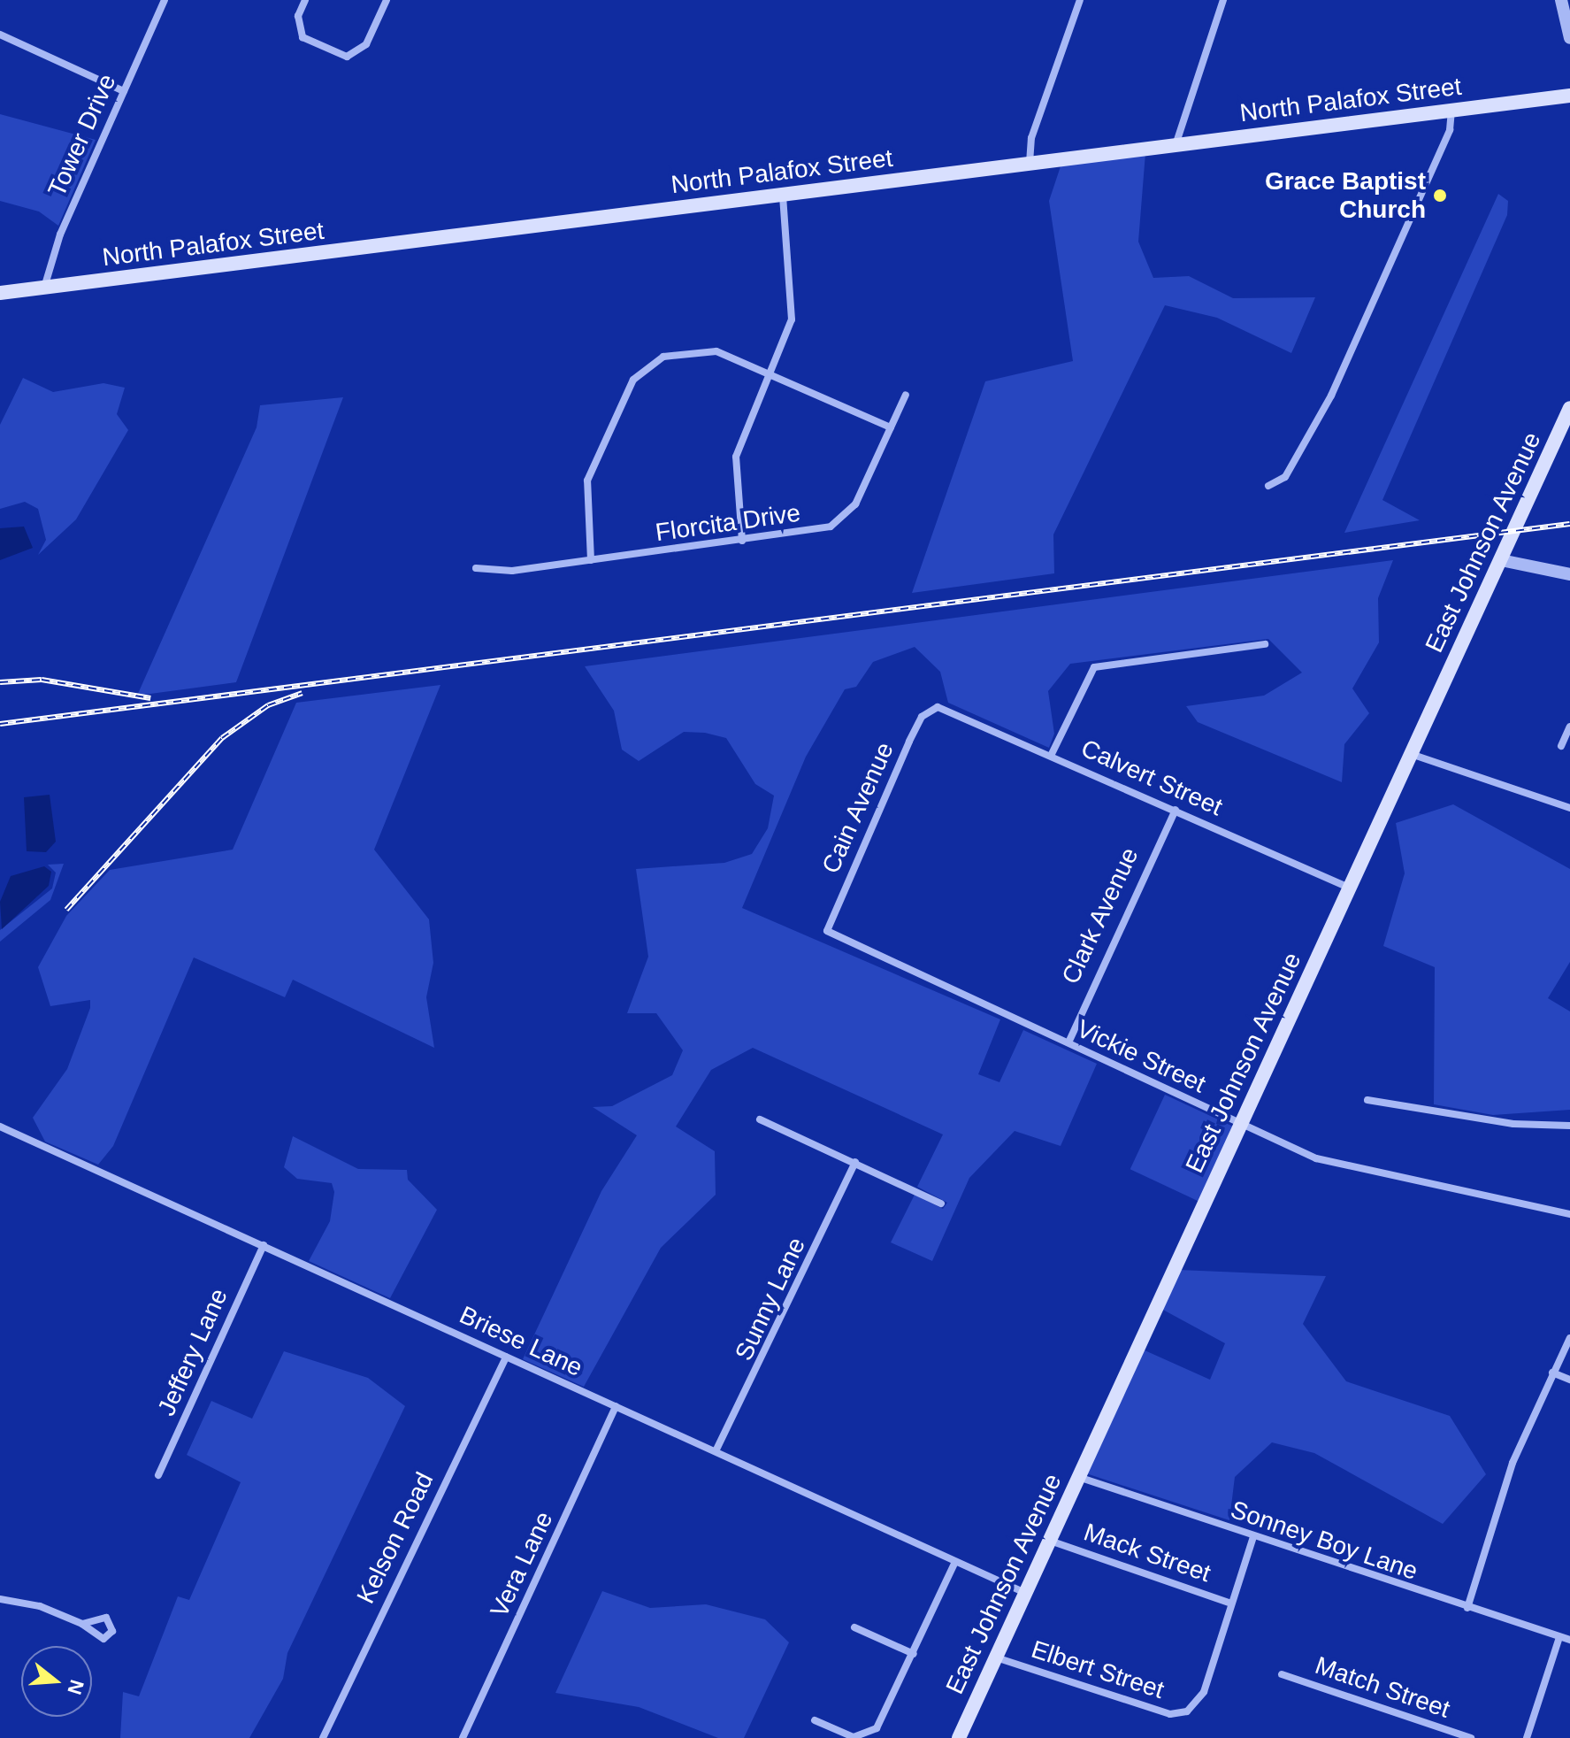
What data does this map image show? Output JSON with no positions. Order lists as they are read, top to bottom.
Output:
{
  "streets": {
    "main road": ["North Palafox Street", "East Johnson Avenue"],
    "street": [
      "Tower Drive",
      "Florcita Drive",
      "Calvert Street",
      "Cain Avenue",
      "Clark Avenue",
      "Vickie Street",
      "Sunny Lane",
      "Briese Lane",
      "Jeffery Lane",
      "Kelson Road",
      "Sonney Boy Lane",
      "Mack Street",
      "Vera Lane",
      "Elbert Street",
      "Match Street"
    ]
  },
  "crossings": [
    ["North Palafox Street", "Tower Drive"],
    ["East Johnson Avenue", "Calvert Street"],
    ["East Johnson Avenue", "Vickie Street"],
    ["East Johnson Avenue", "Briese Lane"],
    ["East Johnson Avenue", "Sonney Boy Lane"],
    ["East Johnson Avenue", "Mack Street"],
    ["East Johnson Avenue", "Elbert Street"],
    ["Calvert Street", "Cain Avenue"],
    ["Calvert Street", "Clark Avenue"],
    ["Cain Avenue", "Vickie Street"],
    ["Clark Avenue", "Vickie Street"],
    ["Sunny Lane", "Briese Lane"],
    ["Briese Lane", "Jeffery Lane"],
    ["Briese Lane", "Kelson Road"],
    ["Briese Lane", "Vera Lane"],
    ["Mack Street", "Elbert Street"]
  ],
  "places": ["Grace Baptist Church"],
  "north": "right"
}
